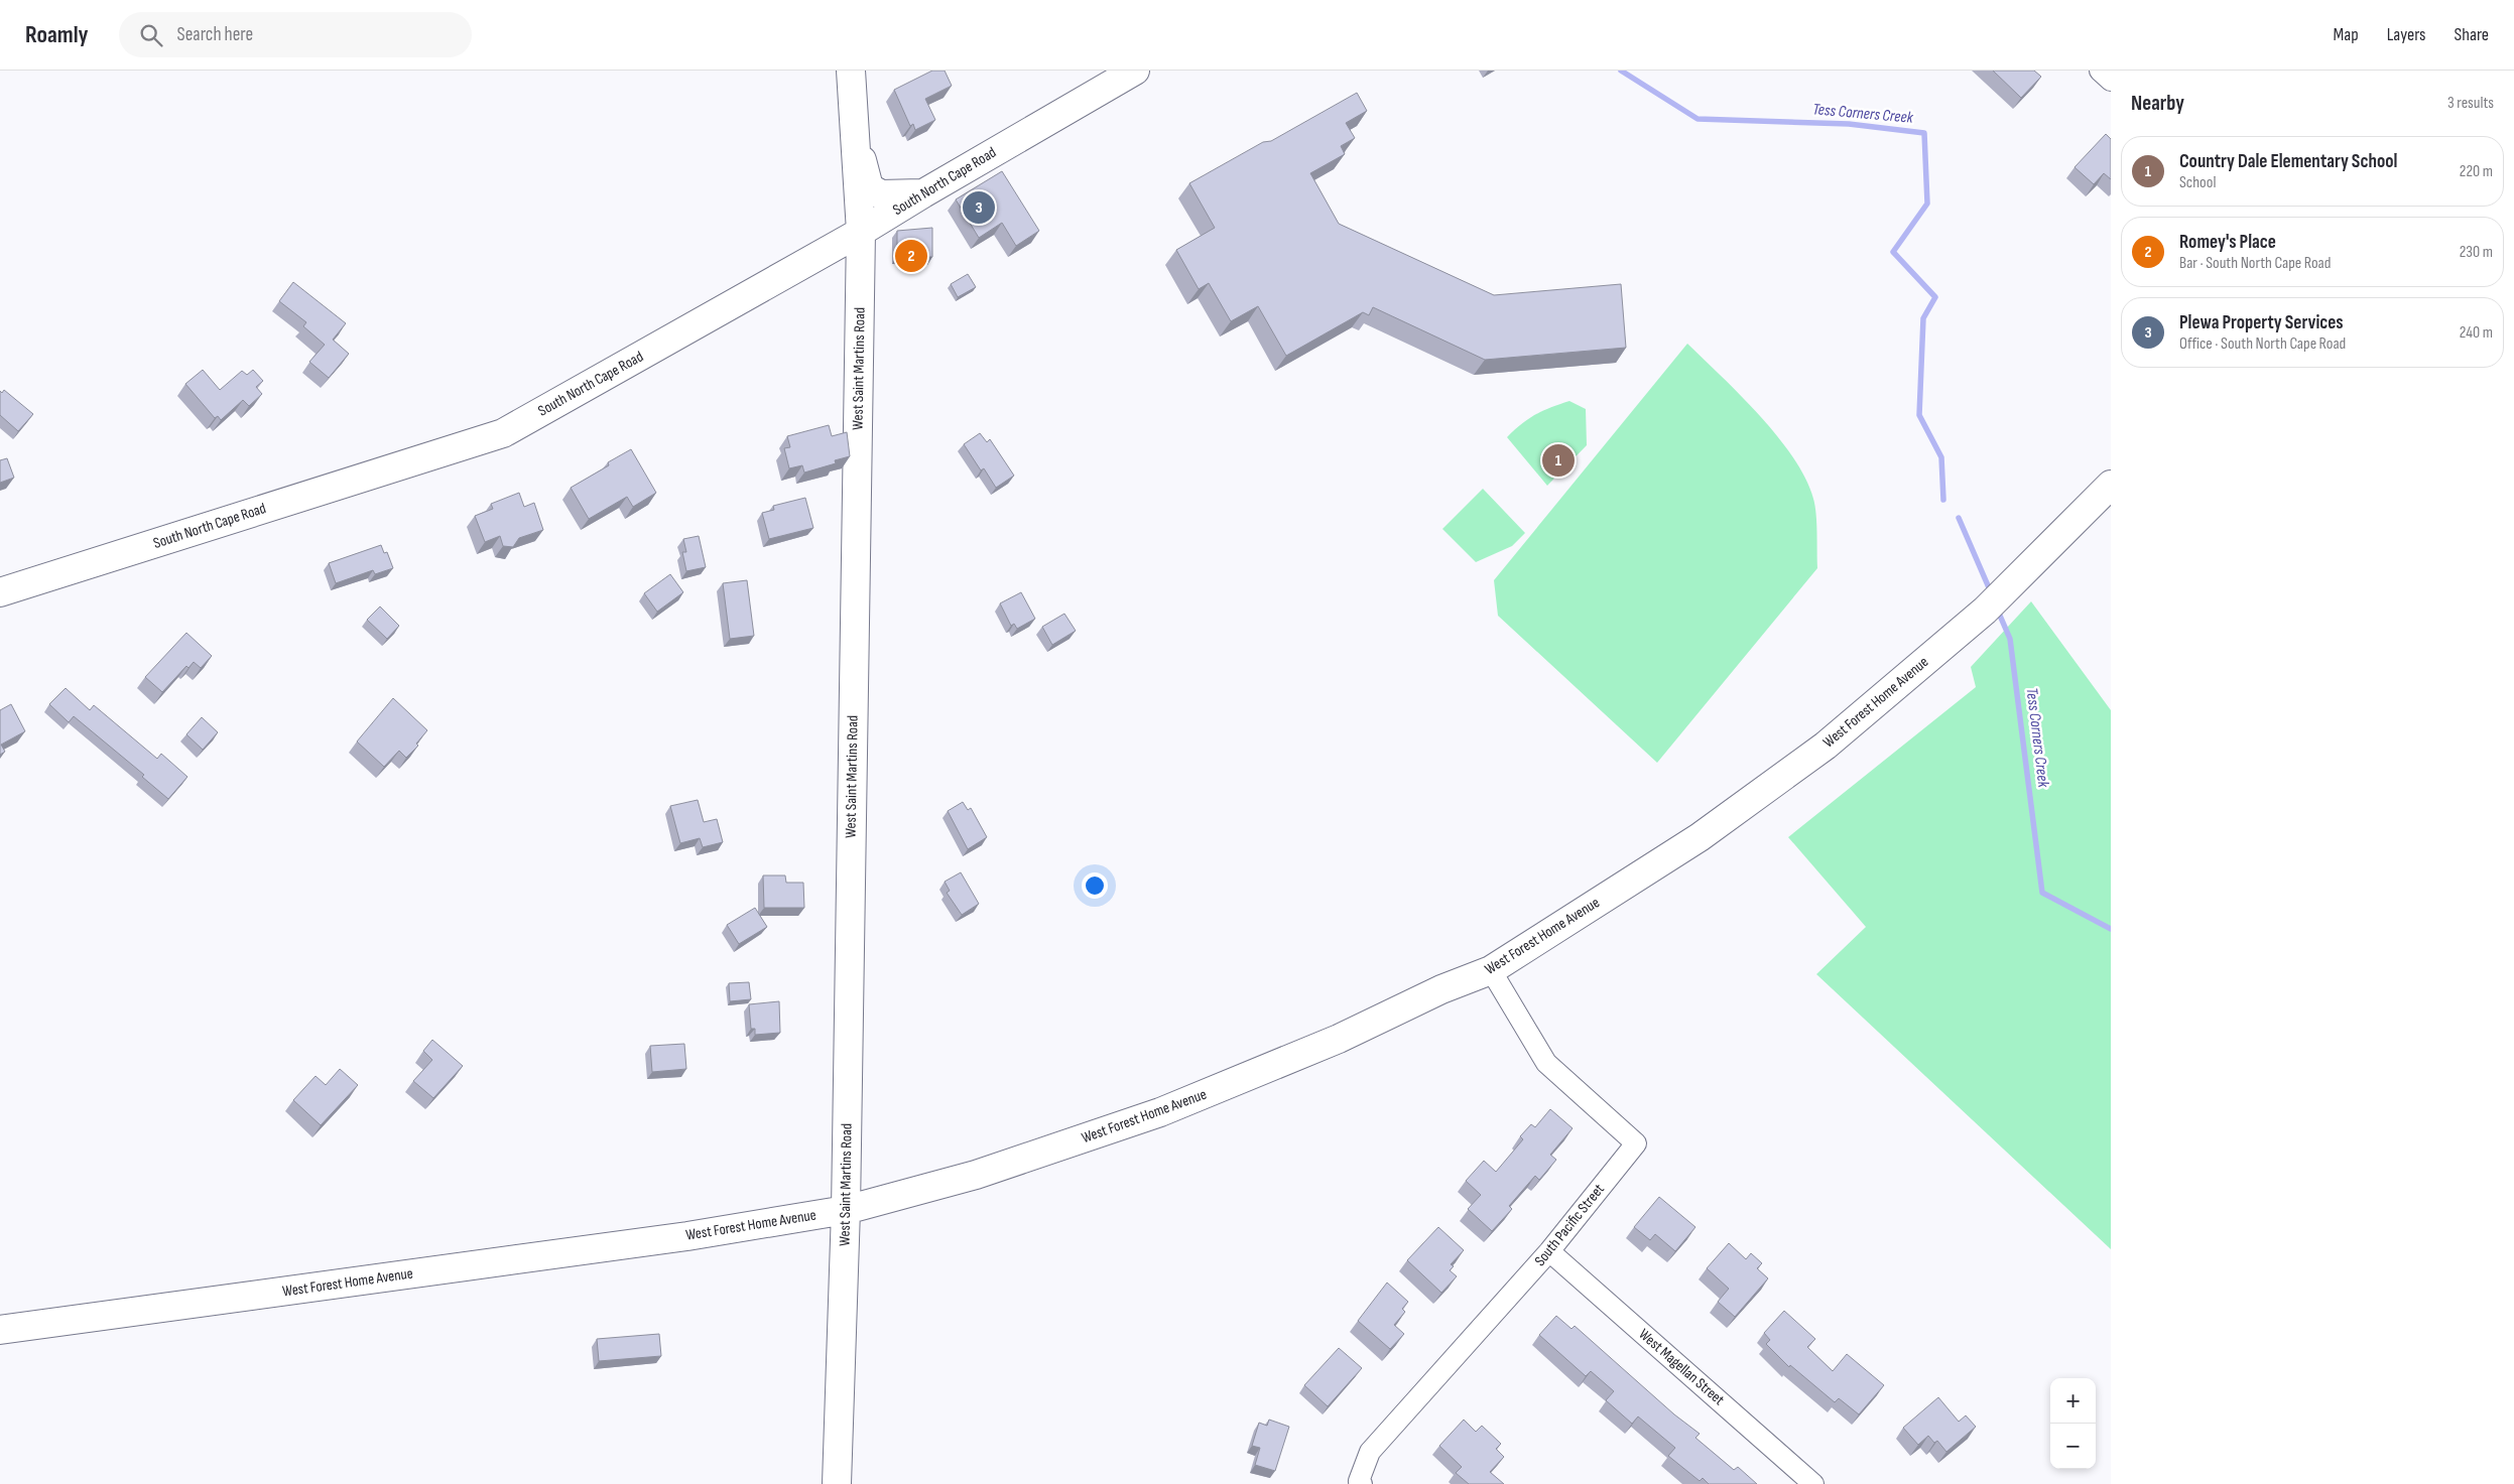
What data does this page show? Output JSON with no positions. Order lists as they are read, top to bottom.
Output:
{
  "streets": {
    "street": [
      "South North Cape Road",
      "West Saint Martins Road",
      "West Forest Home Avenue",
      "South Pacific Street",
      "West Magellan Street"
    ]
  },
  "crossings": [
    ["South North Cape Road", "West Saint Martins Road"],
    ["West Saint Martins Road", "West Forest Home Avenue"],
    ["West Forest Home Avenue", "South Pacific Street"],
    ["South Pacific Street", "West Magellan Street"]
  ],
  "water": ["Tess Corners Creek"],
  "page": {
    "header": "Roamly",
    "search": "Search here",
    "nav": ["Map", "Layers", "Share"],
    "heading": ["Nearby", "3 results"],
    "list": [
      {
        "mark": "1",
        "name": "Country Dale Elementary School",
        "note": "School",
        "value": "220 m"
      },
      {
        "mark": "2",
        "name": "Romey's Place",
        "note": "Bar · South North Cape Road",
        "value": "230 m"
      },
      {
        "mark": "3",
        "name": "Plewa Property Services",
        "note": "Office · South North Cape Road",
        "value": "240 m"
      }
    ],
    "pins": ["3", "2", "1"],
    "map_buttons": ["+", "−"]
  }
}
